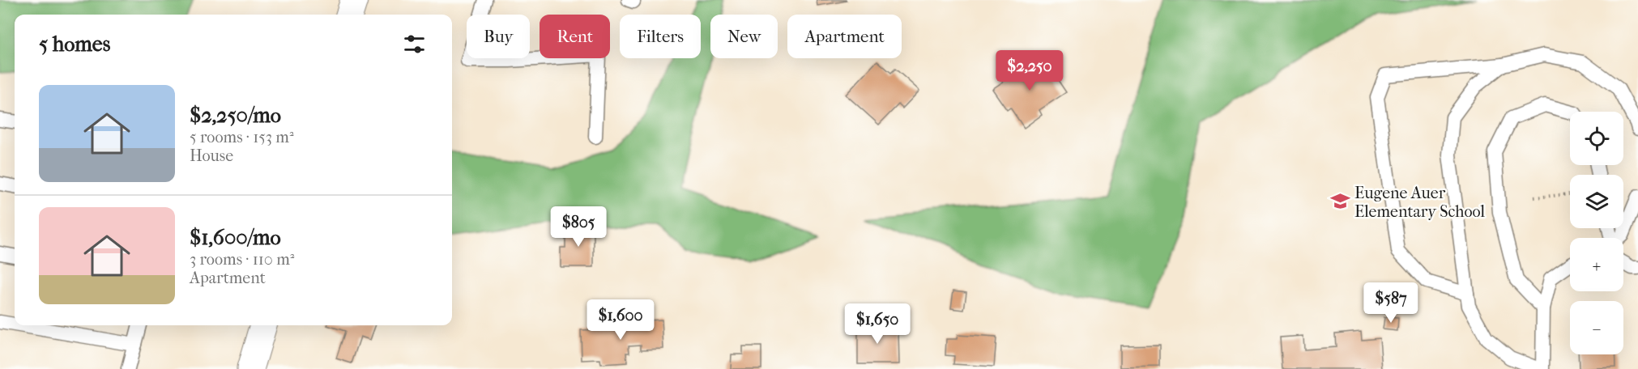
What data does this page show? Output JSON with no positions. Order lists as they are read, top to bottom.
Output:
{
  "places": {
    "school or university": ["Eugene Auer Elementary School"]
  },
  "page": {
    "chip": [
      "Buy",
      "Rent",
      "Filters",
      "New",
      "Apartment"
    ],
    "heading": "5 homes",
    "price": [
      "$2,250",
      "$805",
      "$587",
      "$1,600",
      "$1,650"
    ],
    "list": [
      {
        "name": "$2,250/mo",
        "note": "5 rooms · 153 m² · House"
      },
      {
        "name": "$1,600/mo",
        "note": "3 rooms · 110 m² · Apartment"
      }
    ],
    "map_buttons": ["+", "−"]
  }
}
